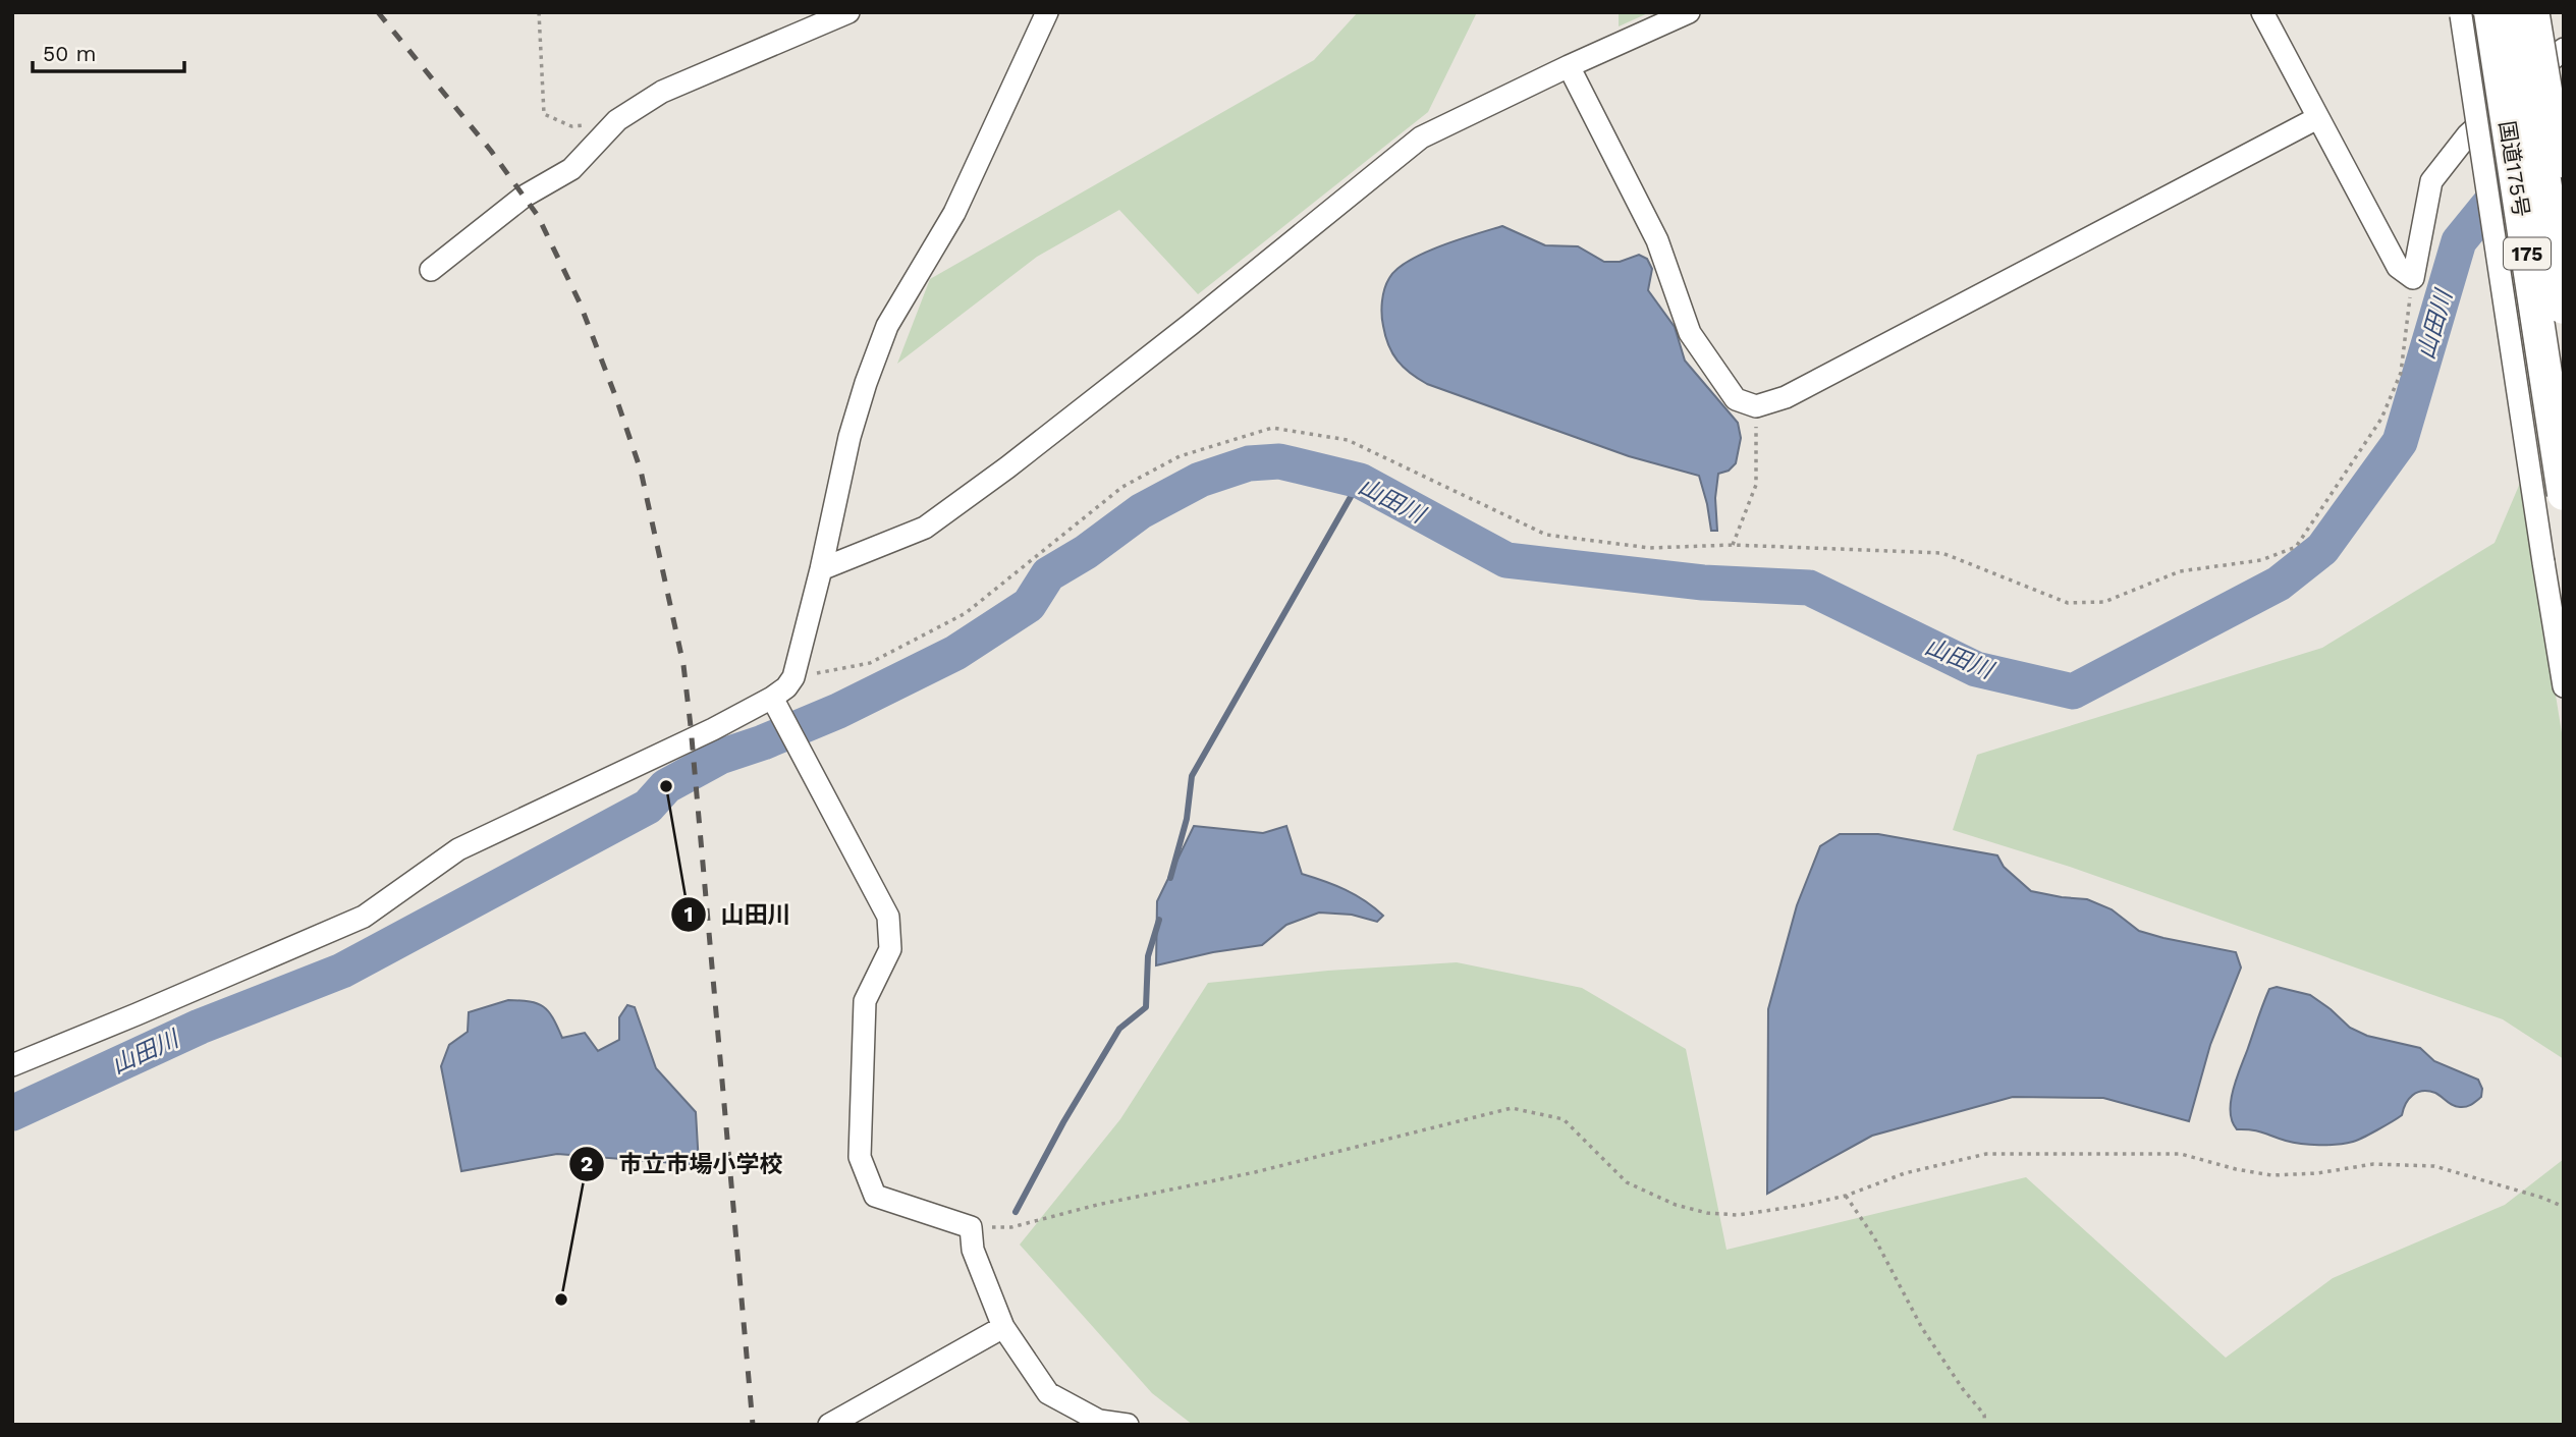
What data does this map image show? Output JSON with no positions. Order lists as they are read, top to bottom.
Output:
{
  "streets": {
    "highway": ["国道175号", "175"]
  },
  "water": ["山田川"],
  "places": ["山田川", "市立市場小学校"],
  "scale_bar": "50 m"
}
